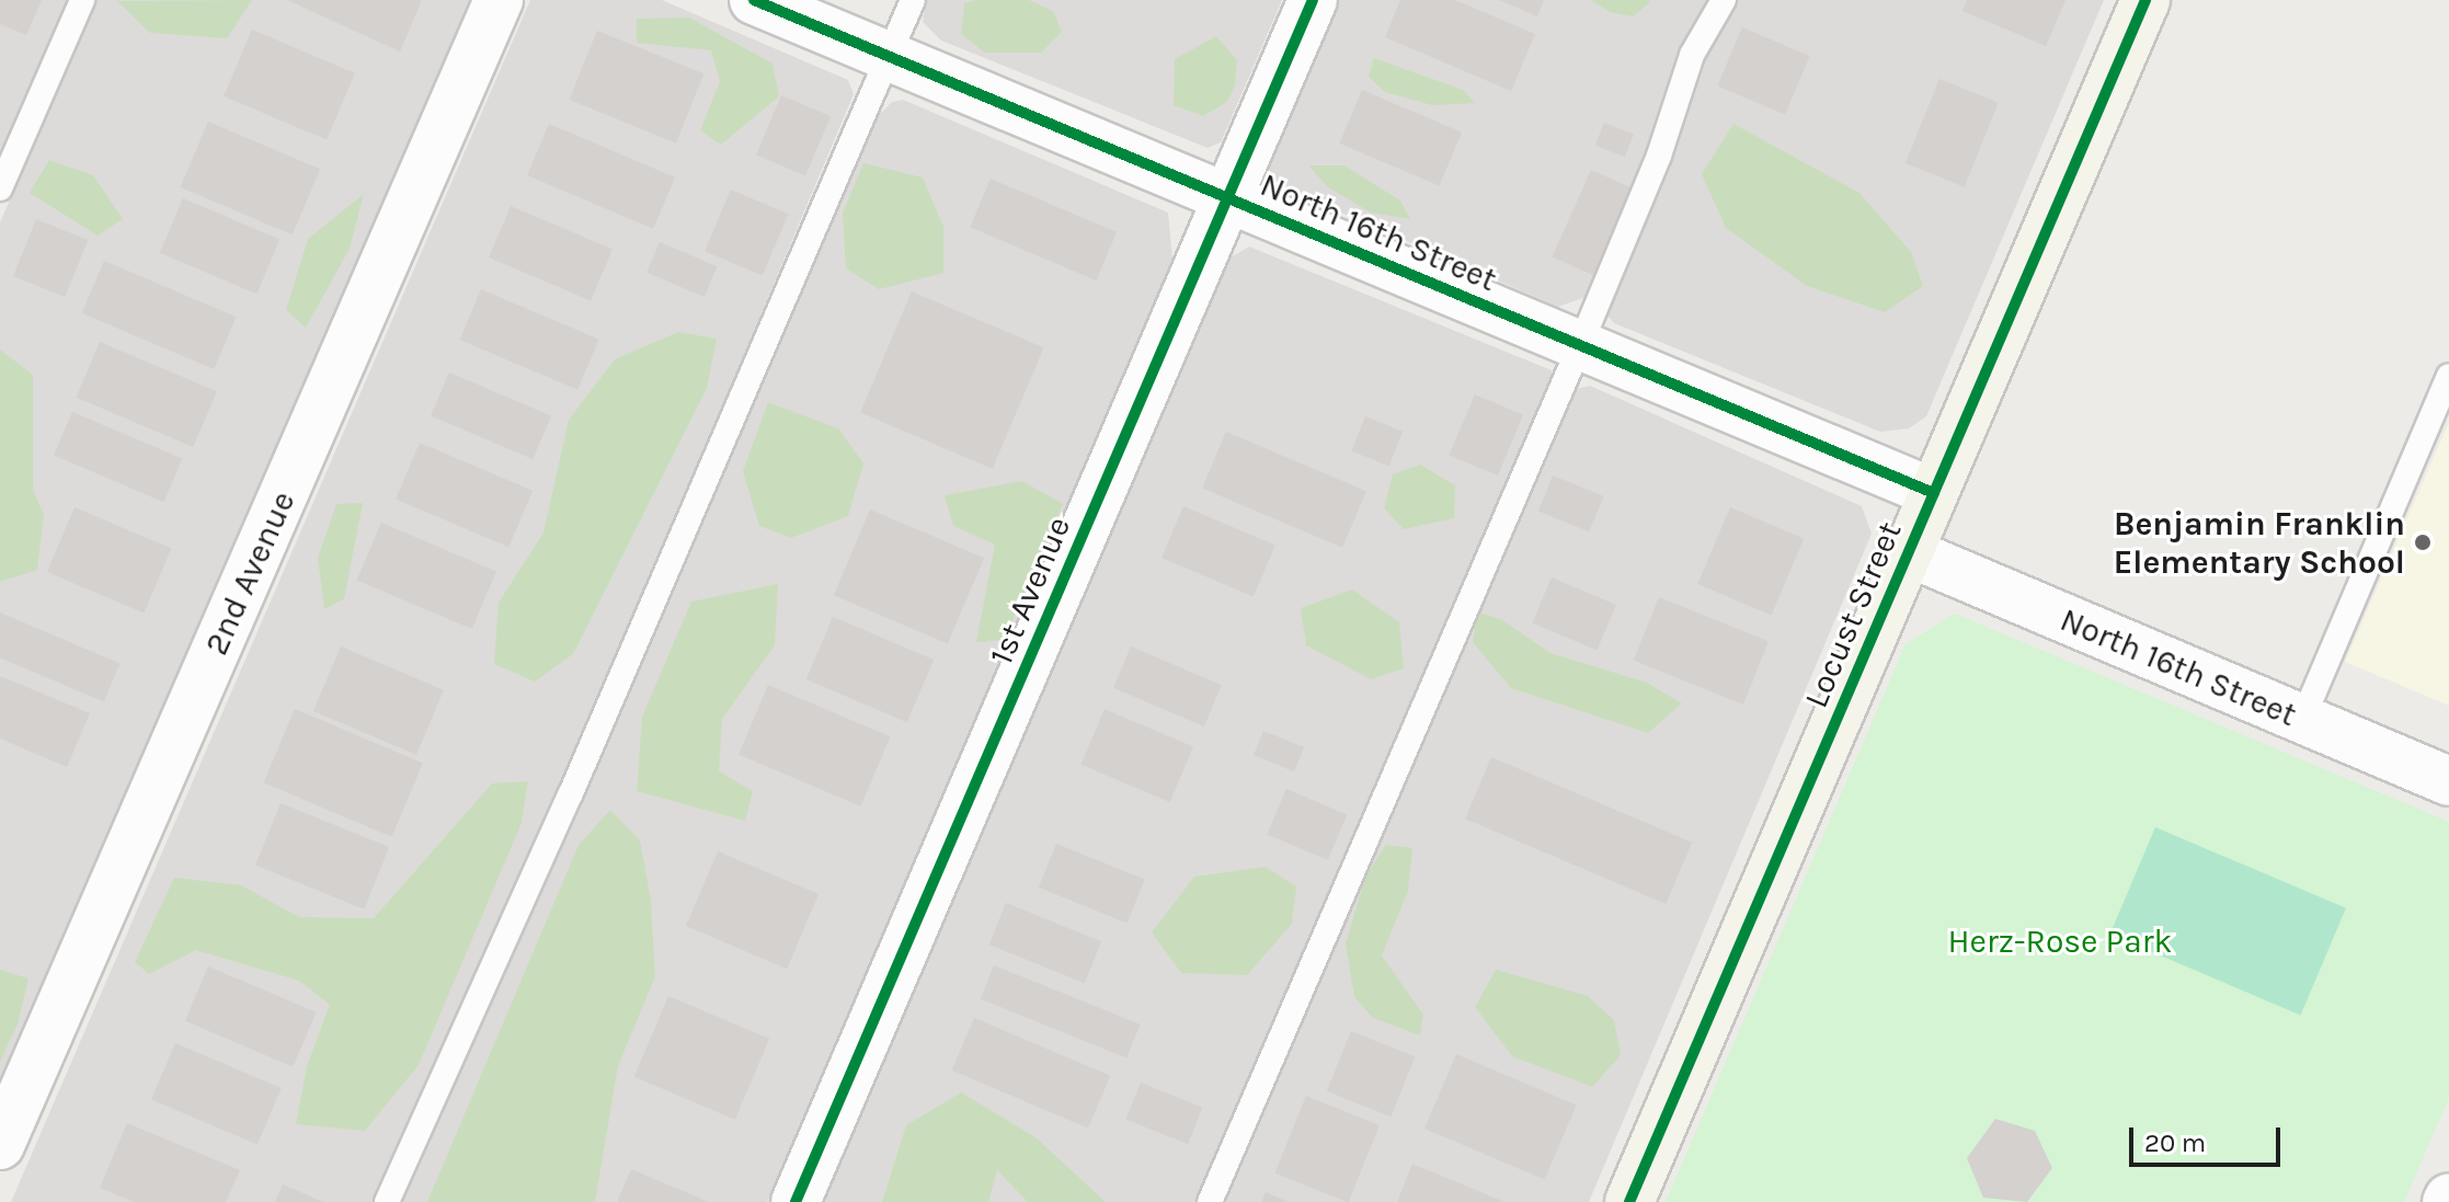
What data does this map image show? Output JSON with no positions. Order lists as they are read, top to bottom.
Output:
{
  "streets": {
    "street": [
      "North 16th Street",
      "2nd Avenue",
      "1st Avenue",
      "Locust Street"
    ]
  },
  "crossings": [
    ["North 16th Street", "1st Avenue"],
    ["North 16th Street", "Locust Street"]
  ],
  "parks": ["Herz-Rose Park"],
  "places": ["Benjamin Franklin Elementary School"],
  "scale_bar": "20 m"
}
